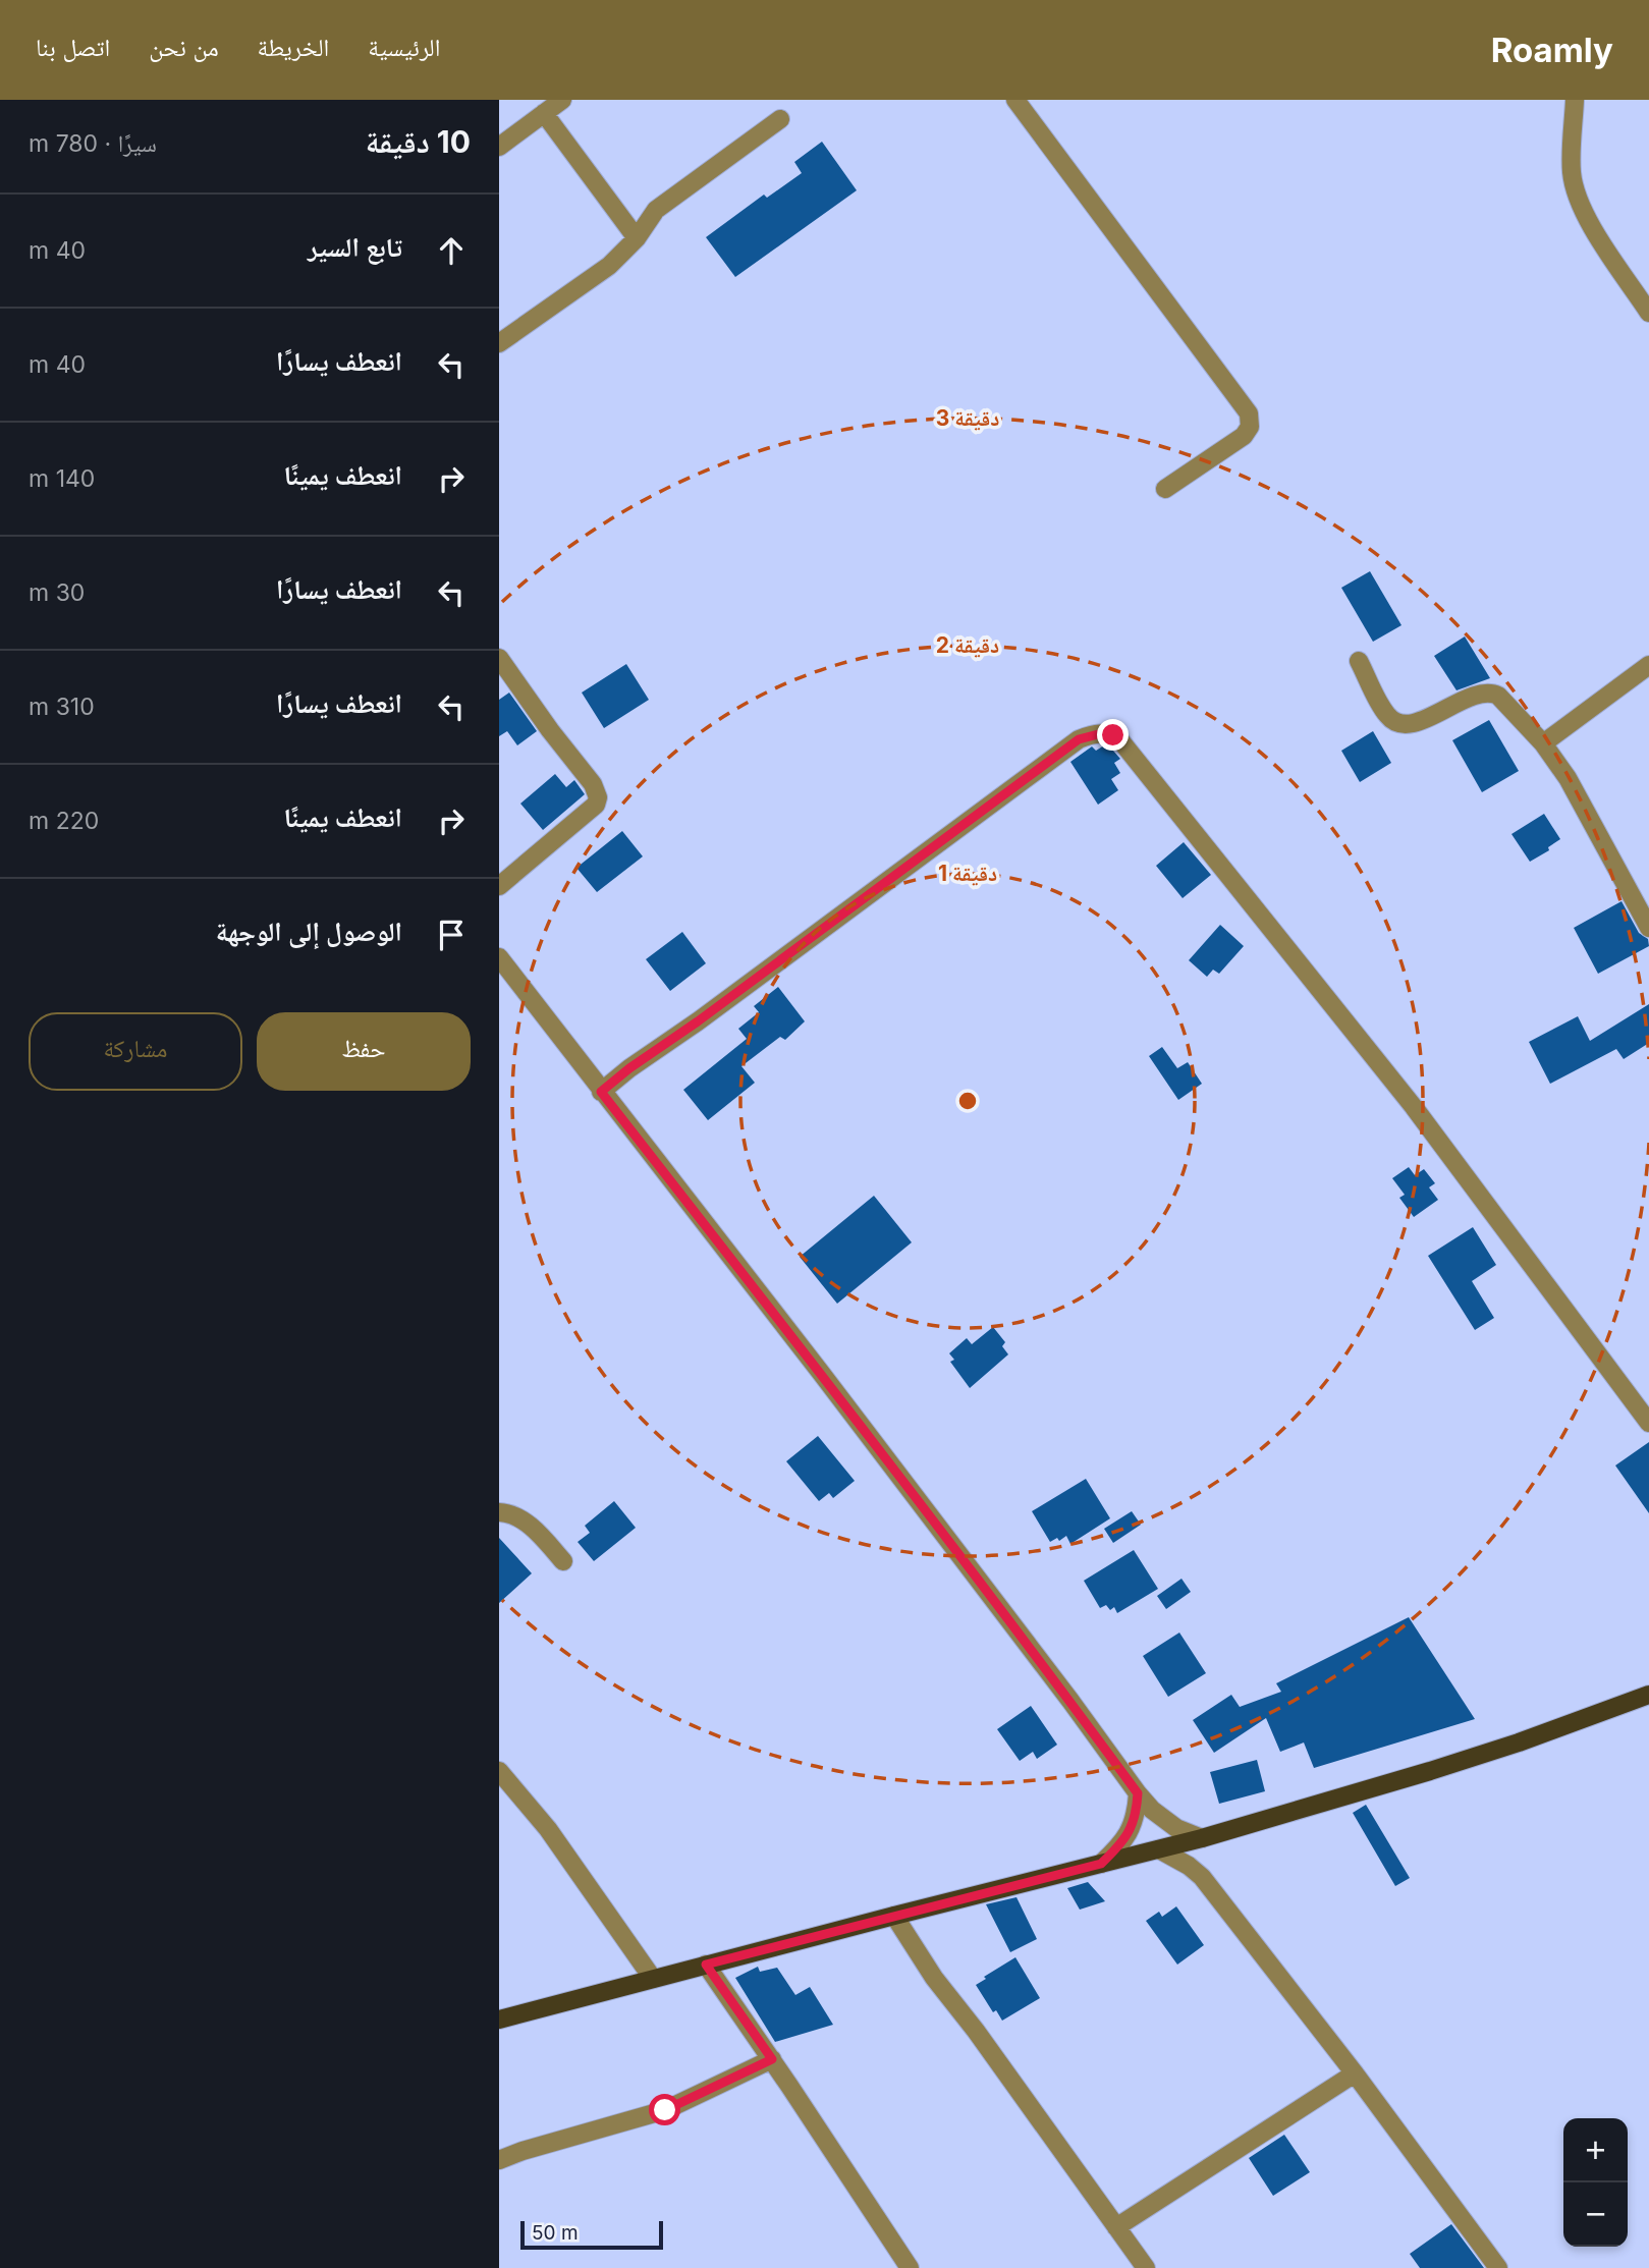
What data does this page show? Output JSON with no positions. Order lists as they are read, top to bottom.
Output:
{
  "scale_bar": "50 m",
  "page": {
    "header": "Roamly",
    "nav": [
      "الرئيسية",
      "الخريطة",
      "من نحن",
      "اتصل بنا"
    ],
    "heading": ["10 دقيقة", "سيرًا · 780 m"],
    "list": [
      ["تابع السير", "40 m"],
      ["انعطف يسارًا", "40 m"],
      ["انعطف يمينًا", "140 m"],
      ["انعطف يسارًا", "30 m"],
      ["انعطف يسارًا", "310 m"],
      ["انعطف يمينًا", "220 m"],
      "الوصول إلى الوجهة"
    ],
    "buttons": ["حفظ", "مشاركة"],
    "map_buttons": ["+", "−"],
    "scale": "50 m"
  },
  "rings": ["3 دقيقة", "2 دقيقة", "1 دقيقة"]
}
